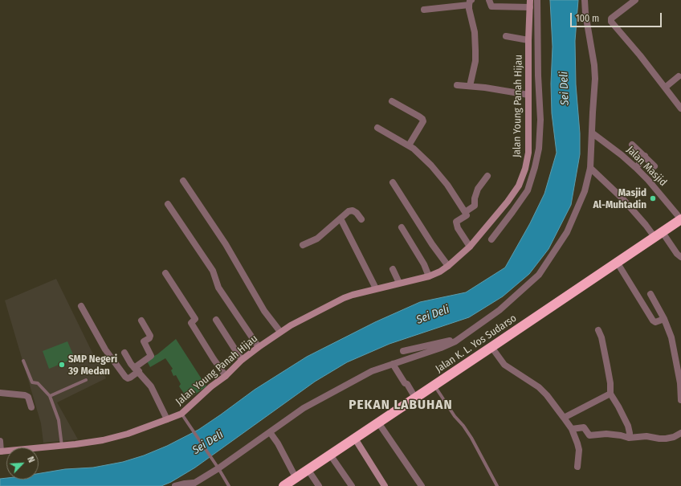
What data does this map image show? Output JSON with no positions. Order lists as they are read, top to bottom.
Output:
{
  "streets": {
    "highway": ["Jalan K. L. Yos Sudarso"],
    "street": ["Jalan Young Panah Hijau", "Jalan Masjid"]
  },
  "crossings": [
    ["Jalan Masjid", "Jalan K. L. Yos Sudarso"]
  ],
  "districts": ["PEKAN LABUHAN"],
  "water": ["Sei Deli"],
  "places": ["Masjid Al-Muhtadin", "SMP Negeri 39 Medan"],
  "scale_bar": "100 m",
  "north": "top right"
}
